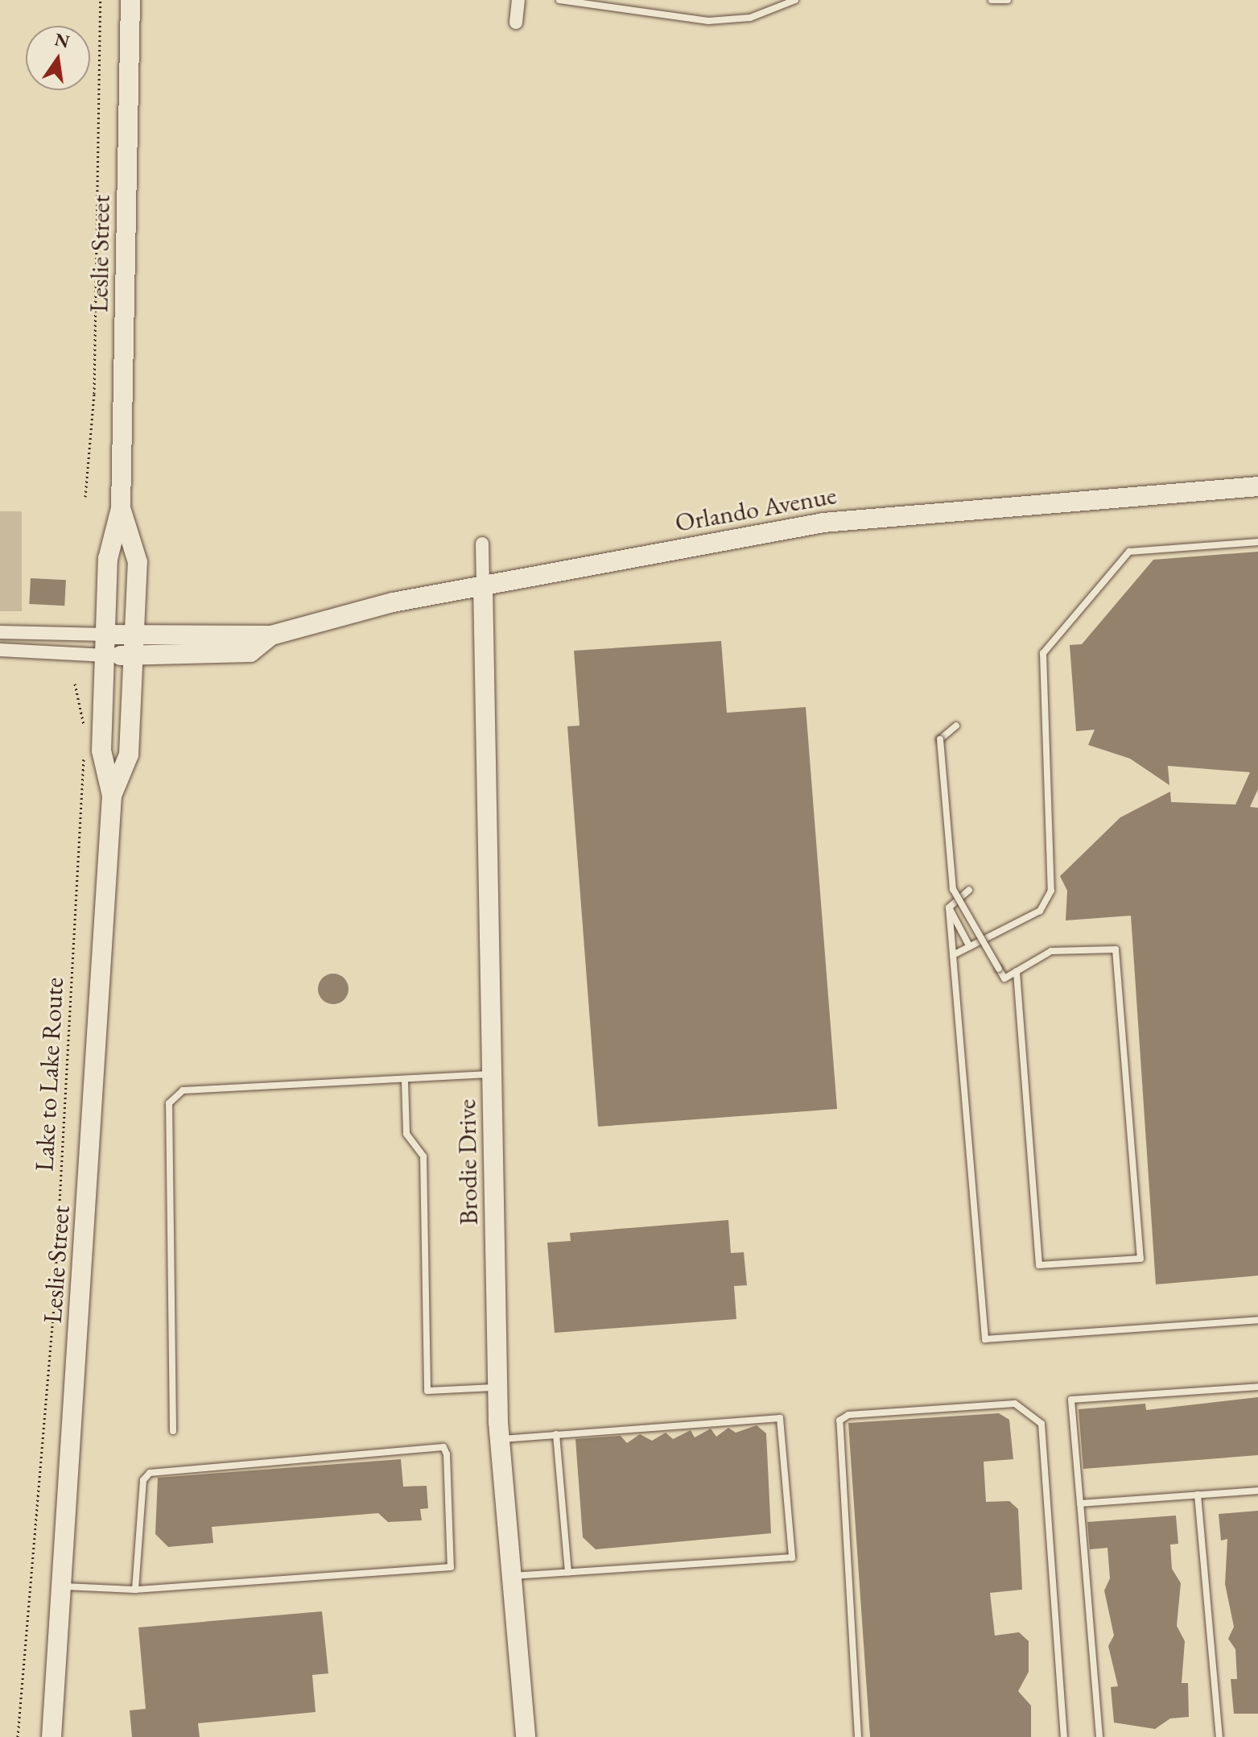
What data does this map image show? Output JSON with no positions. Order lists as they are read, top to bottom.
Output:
{
  "streets": {
    "street": ["Leslie Street", "Orlando Avenue", "Brodie Drive"],
    "path": ["Lake to Lake Route"]
  },
  "crossings": [
    ["Leslie Street", "Orlando Avenue"],
    ["Orlando Avenue", "Brodie Drive"]
  ],
  "north": "top"
}
